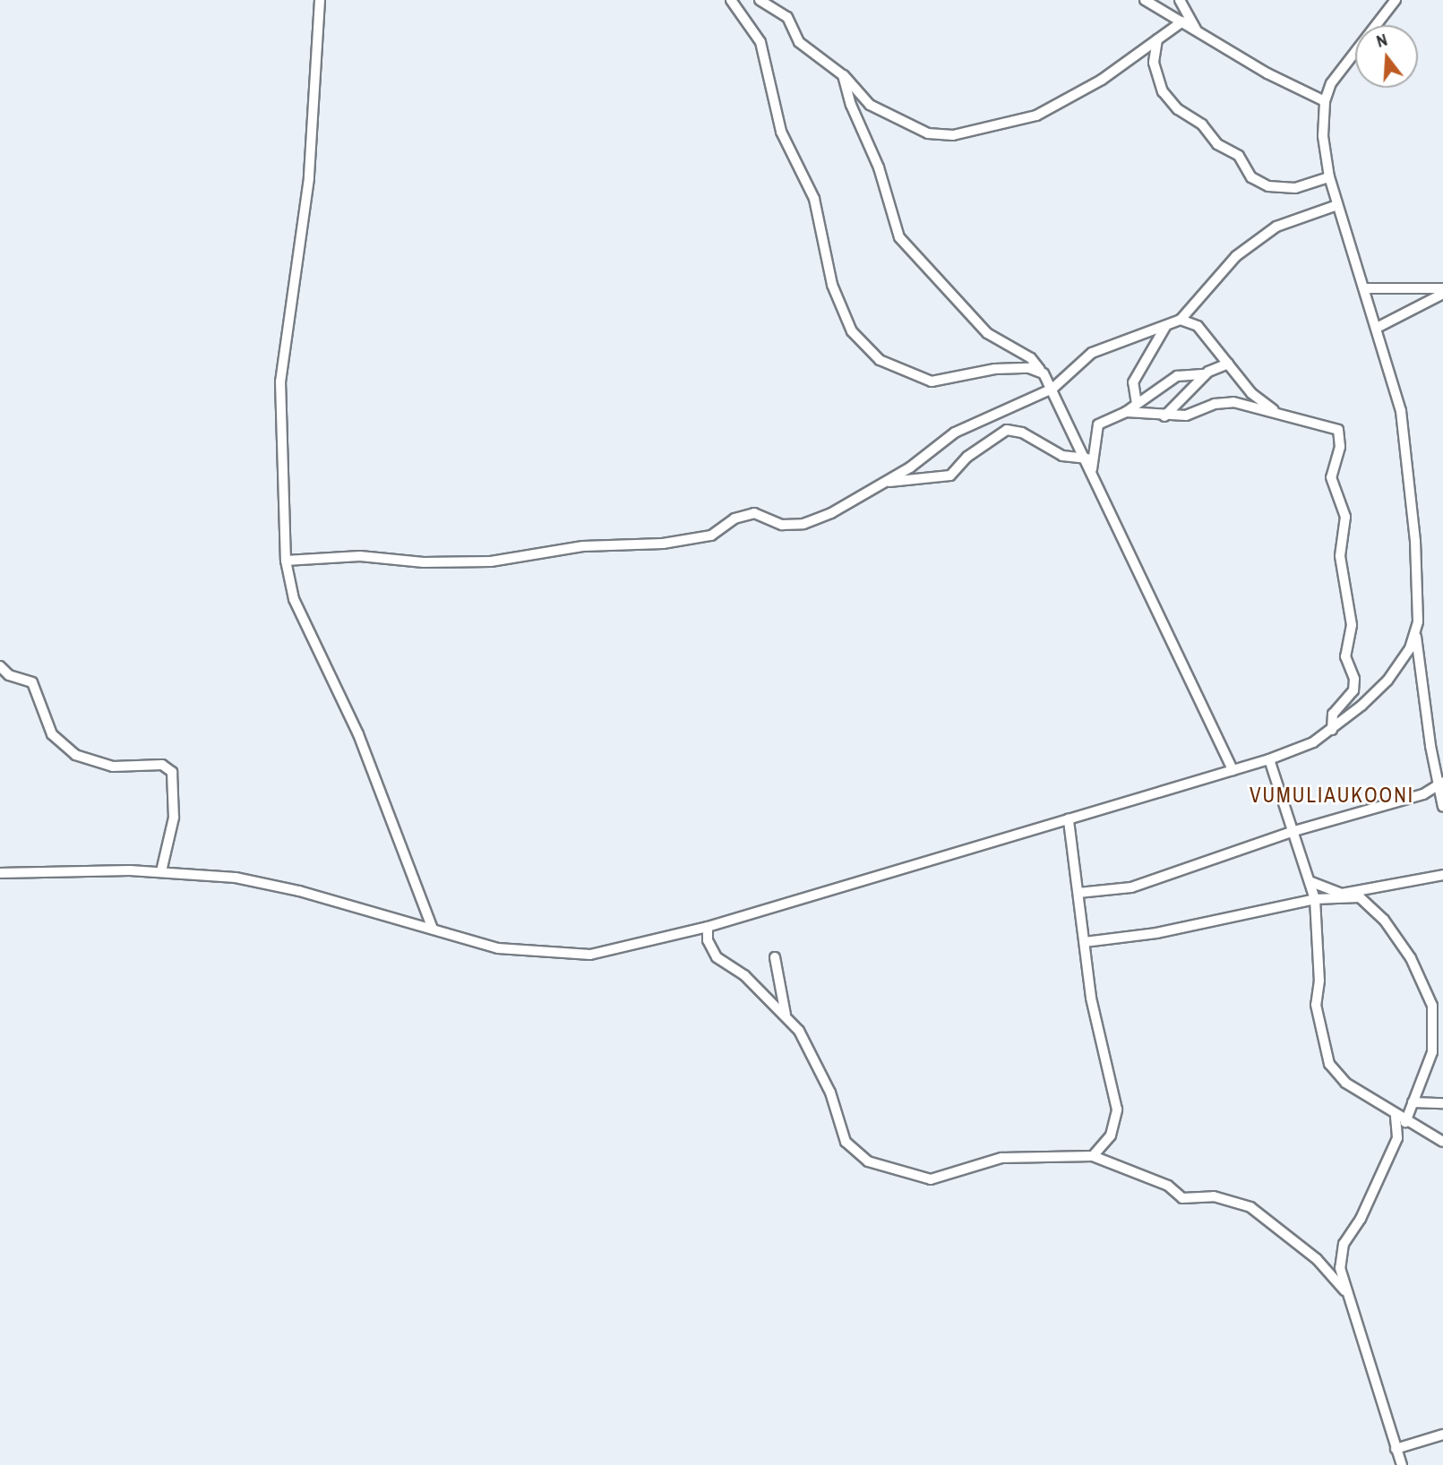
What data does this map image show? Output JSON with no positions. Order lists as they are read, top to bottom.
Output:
{
  "districts": ["VUMULIAUKOONI"],
  "north": "top"
}
